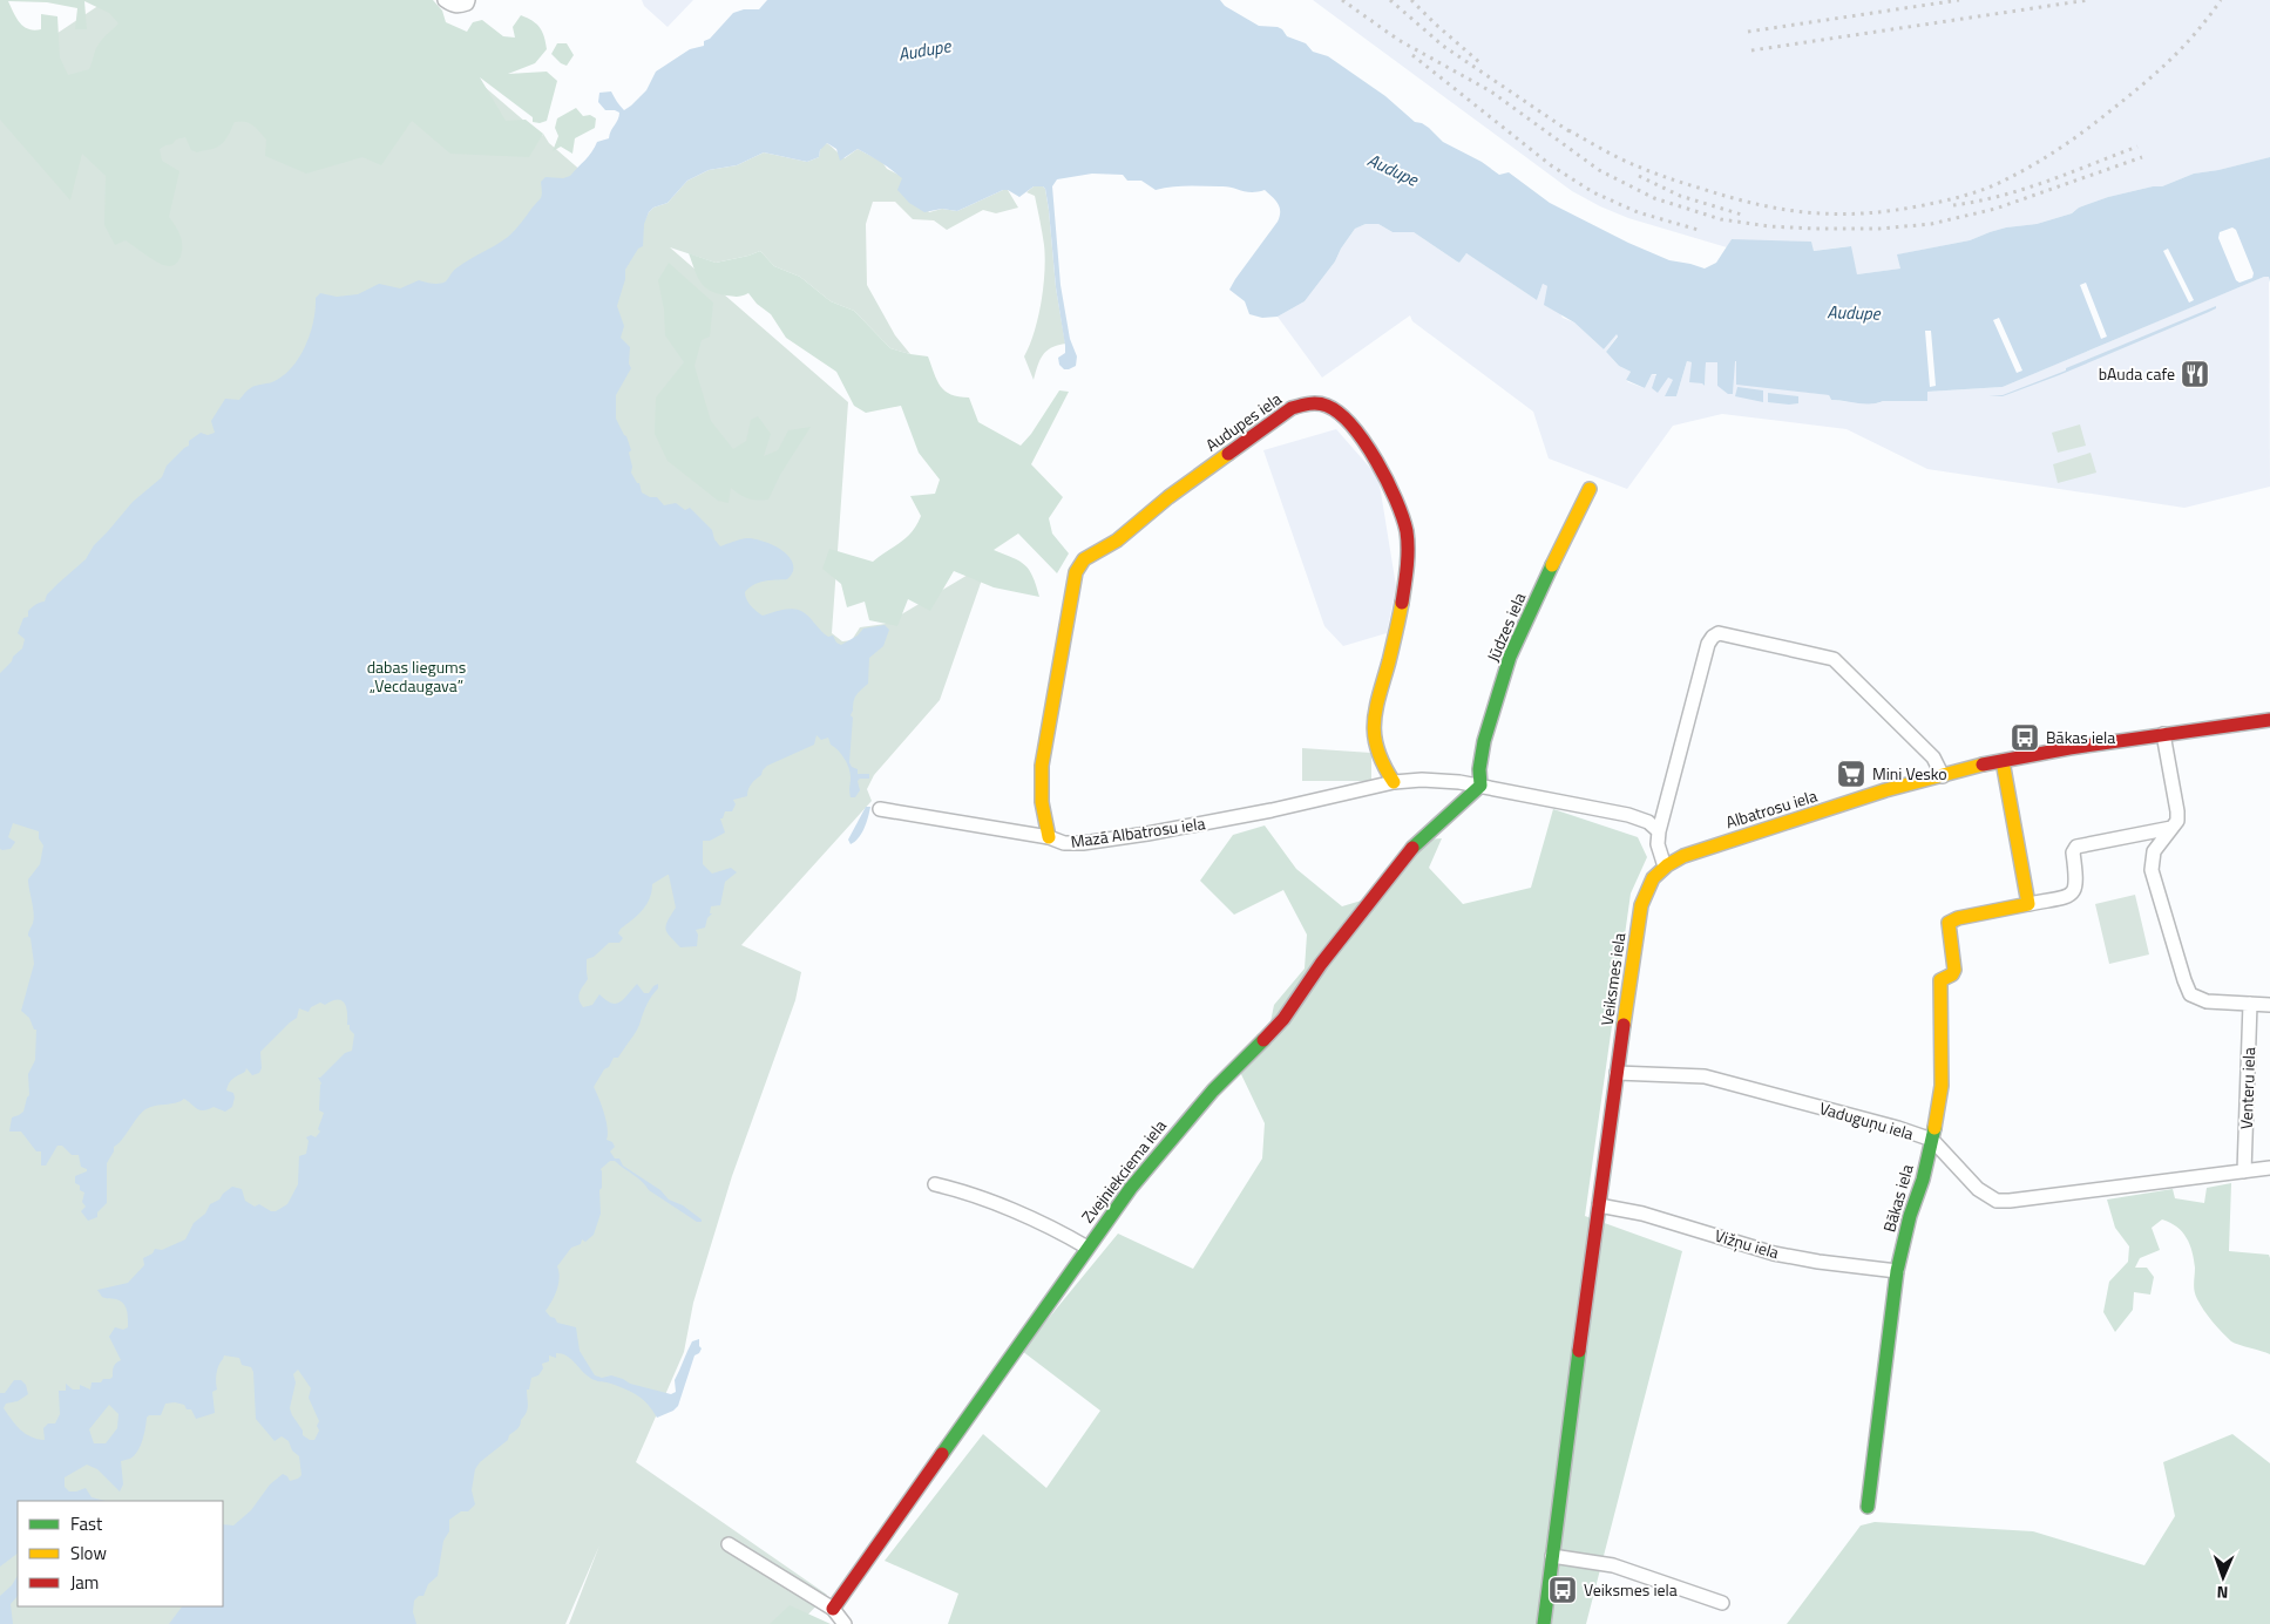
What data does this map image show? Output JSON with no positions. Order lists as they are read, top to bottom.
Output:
{
  "streets": {
    "street": [
      "Audupes iela",
      "Jūdzes iela",
      "Albatrosu iela",
      "Mazā Albatrosu iela",
      "Veiksmes iela",
      "Venteru iela",
      "Vaduguņu iela",
      "Zvejniekciema iela",
      "Bākas iela",
      "Vižņu iela"
    ]
  },
  "crossings": [
    ["Audupes iela", "Mazā Albatrosu iela"],
    ["Jūdzes iela", "Zvejniekciema iela"],
    ["Albatrosu iela", "Veiksmes iela"],
    ["Veiksmes iela", "Vaduguņu iela"],
    ["Veiksmes iela", "Vižņu iela"],
    ["Venteru iela", "Vaduguņu iela"],
    ["Vaduguņu iela", "Bākas iela"],
    ["Bākas iela", "Vižņu iela"]
  ],
  "water": ["Audupe"],
  "parks": ["dabas liegums „Vecdaugava”"],
  "places": {
    "restaurant": ["bAuda cafe"],
    "bus stop": ["Bākas iela", "Veiksmes iela"],
    "supermarket": ["Mini Vesko"]
  },
  "legend": ["Fast", "Slow", "Jam"],
  "north": "bottom"
}
